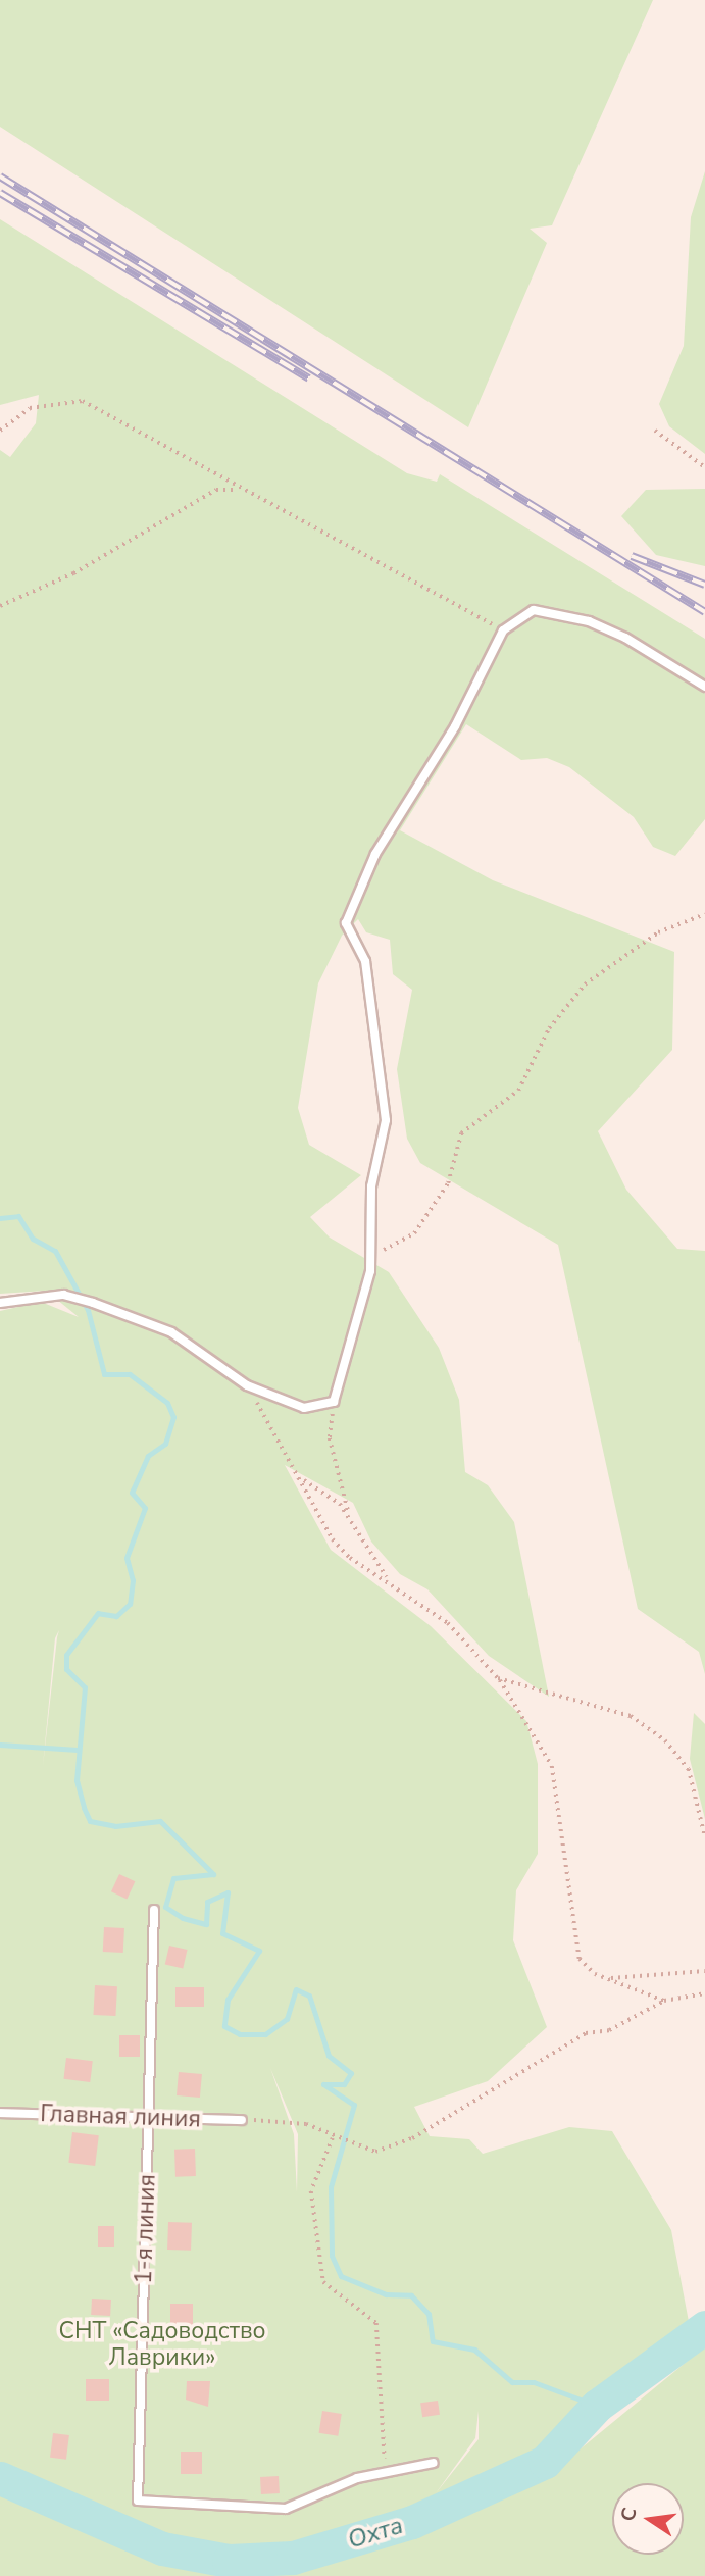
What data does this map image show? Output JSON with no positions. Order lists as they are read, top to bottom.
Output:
{
  "streets": {
    "lane": ["Главная линия", "1-я линия"]
  },
  "crossings": [
    ["Главная линия", "1-я линия"]
  ],
  "water": ["Охта"],
  "parks": ["СНТ «Садоводство Лаврики»"],
  "north": "left"
}
